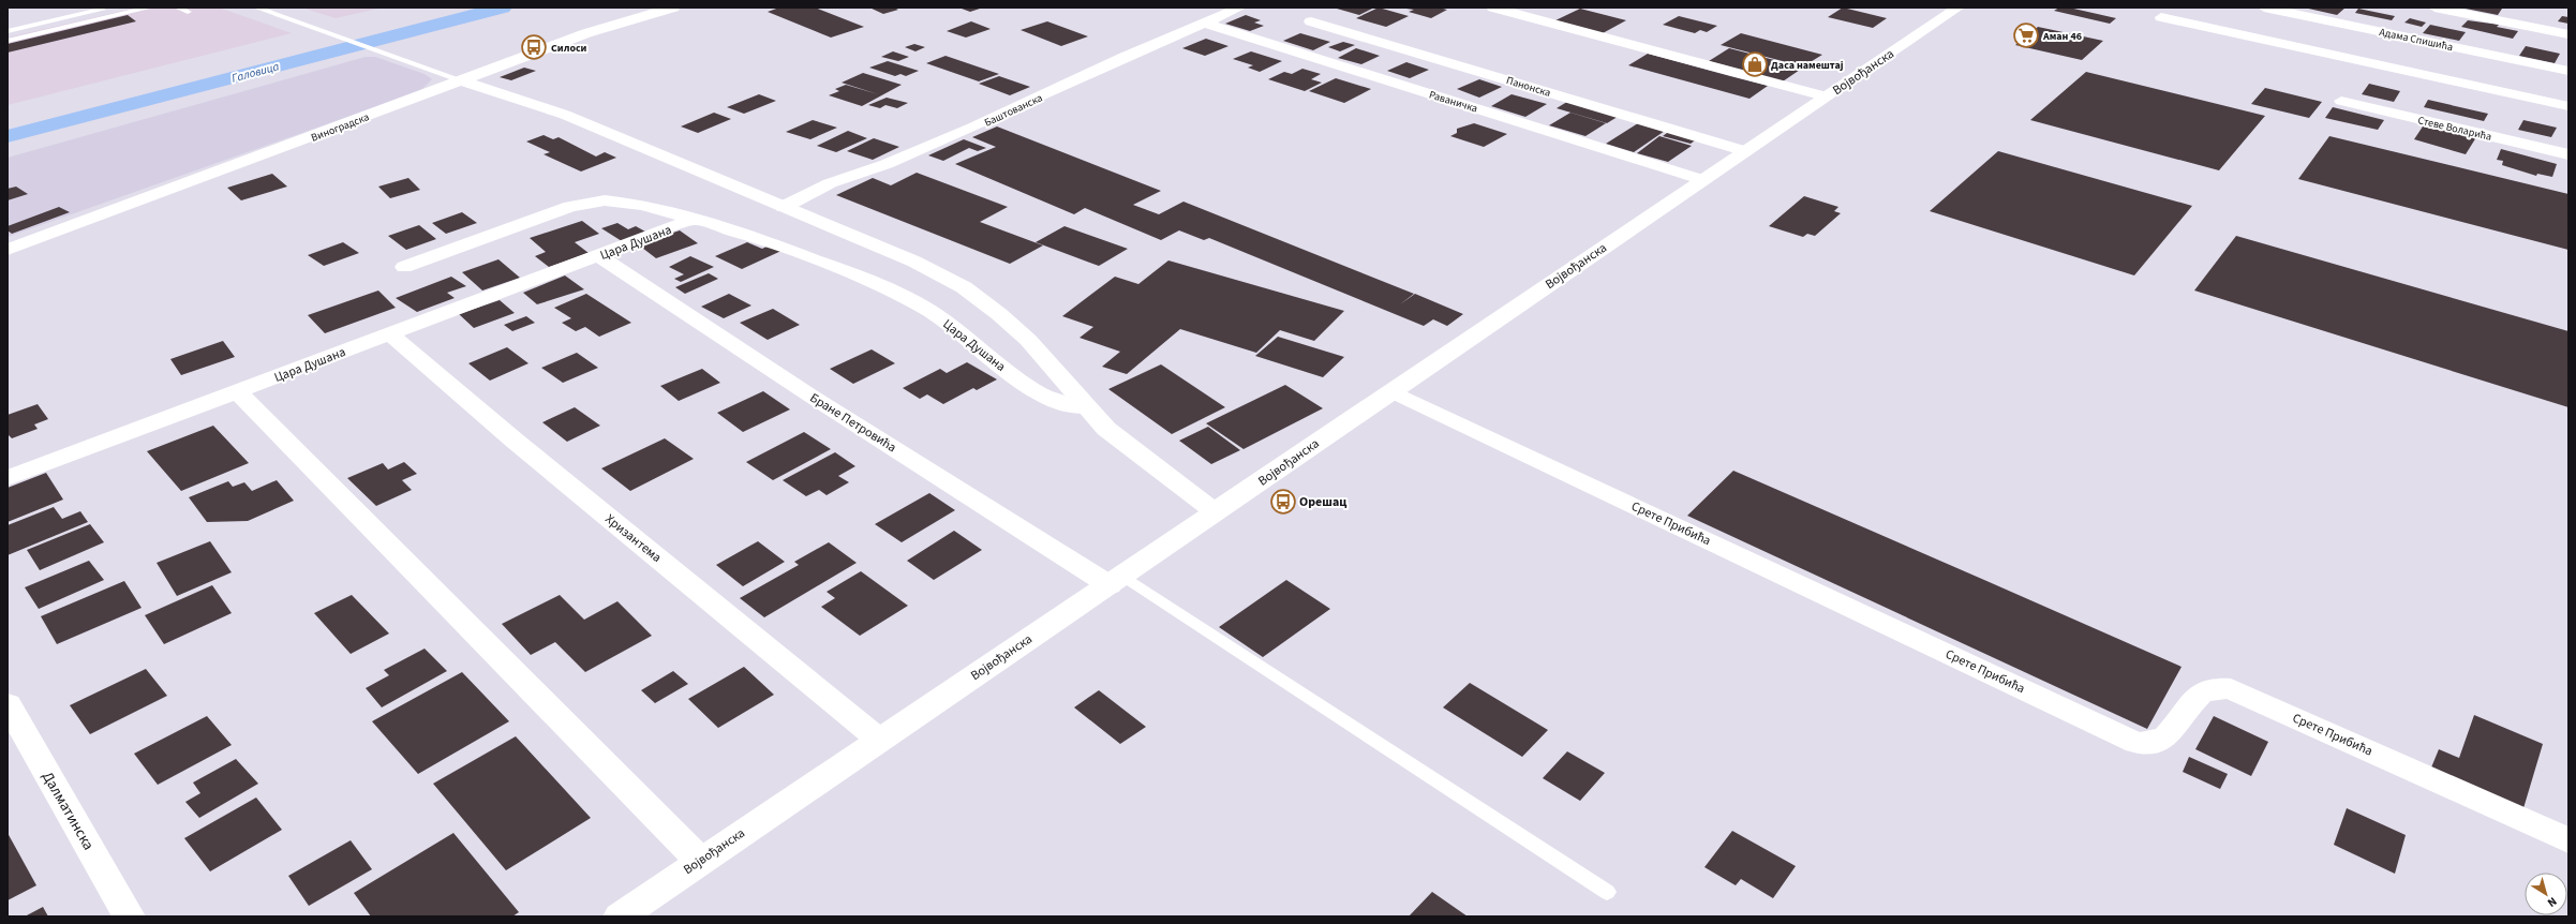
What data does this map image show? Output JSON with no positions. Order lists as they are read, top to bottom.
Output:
{
  "streets": {
    "street": [
      "Адама Спишића",
      "Војвођанска",
      "Панонска",
      "Раваничка",
      "Баштованска",
      "Виноградска",
      "Стеве Воларића",
      "Цара Душана",
      "Бране Петровића",
      "Срете Прибића",
      "Хризантема",
      "Далматинска"
    ]
  },
  "crossings": [
    ["Војвођанска", "Панонска"],
    ["Војвођанска", "Раваничка"],
    ["Војвођанска", "Бране Петровића"],
    ["Војвођанска", "Срете Прибића"],
    ["Војвођанска", "Хризантема"],
    ["Раваничка", "Баштованска"],
    ["Цара Душана", "Бране Петровића"],
    ["Цара Душана", "Хризантема"]
  ],
  "water": ["Галовица"],
  "places": {
    "supermarket": ["Аман 46"],
    "bus stop": ["Силоси", "Орешац"],
    "shop": ["Даса намештај"]
  },
  "north": "bottom right"
}
